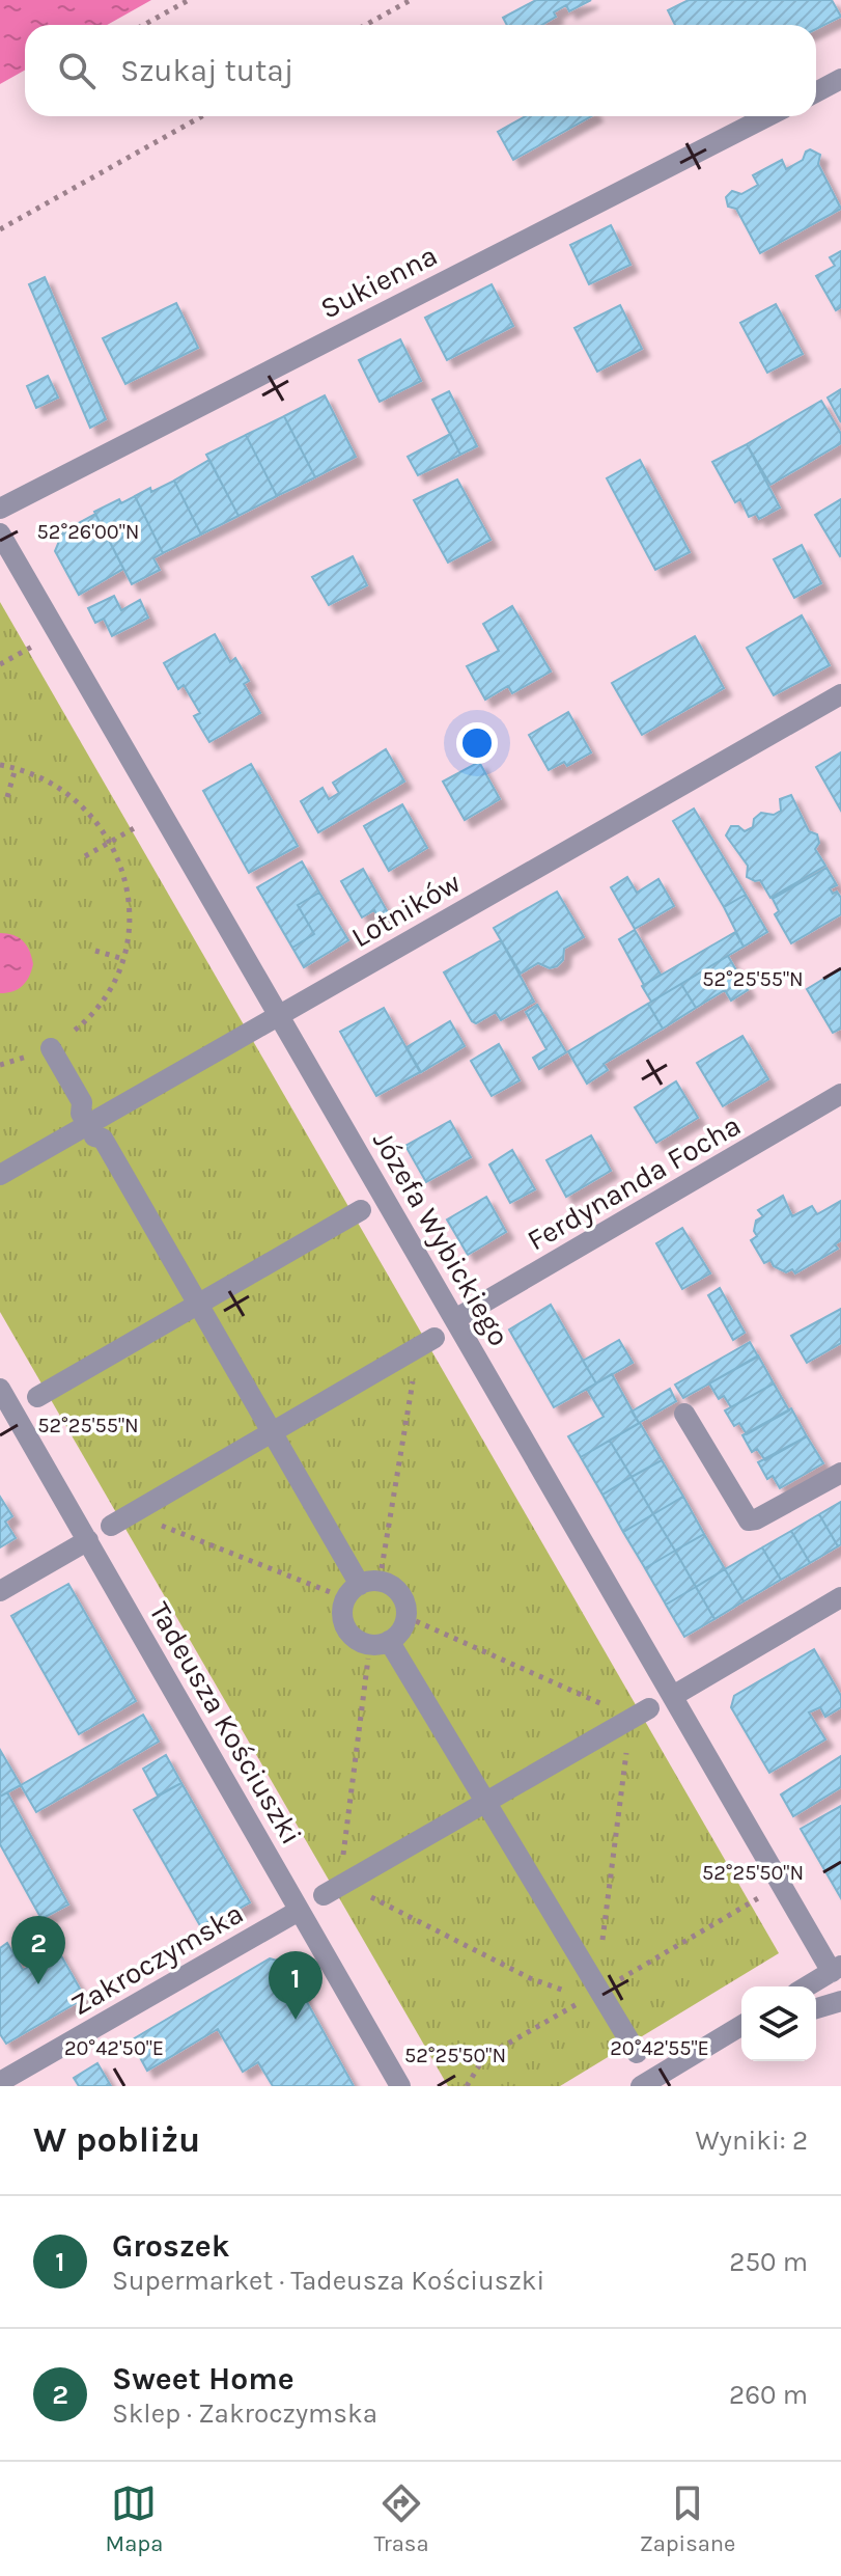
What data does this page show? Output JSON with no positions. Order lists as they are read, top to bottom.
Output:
{
  "streets": {
    "street": [
      "Sukienna",
      "Lotników",
      "Ferdynanda Focha",
      "Józefa Wybickiego",
      "Tadeusza Kościuszki",
      "Zakroczymska"
    ]
  },
  "crossings": [
    ["Lotników", "Józefa Wybickiego"],
    ["Ferdynanda Focha", "Józefa Wybickiego"],
    ["Tadeusza Kościuszki", "Zakroczymska"]
  ],
  "page": {
    "search": "Szukaj tutaj",
    "pins": ["2", "1"],
    "heading": ["W pobliżu", "Wyniki: 2"],
    "list": [
      {
        "mark": "1",
        "name": "Groszek",
        "note": "Supermarket · Tadeusza Kościuszki",
        "value": "250 m"
      },
      {
        "mark": "2",
        "name": "Sweet Home",
        "note": "Sklep · Zakroczymska",
        "value": "260 m"
      }
    ],
    "nav": ["Mapa", "Trasa", "Zapisane"]
  },
  "coordinates": [
    "52°26'00\"N",
    "52°25'55\"N",
    "52°25'50\"N",
    "20°42'50\"E",
    "20°42'55\"E"
  ]
}
